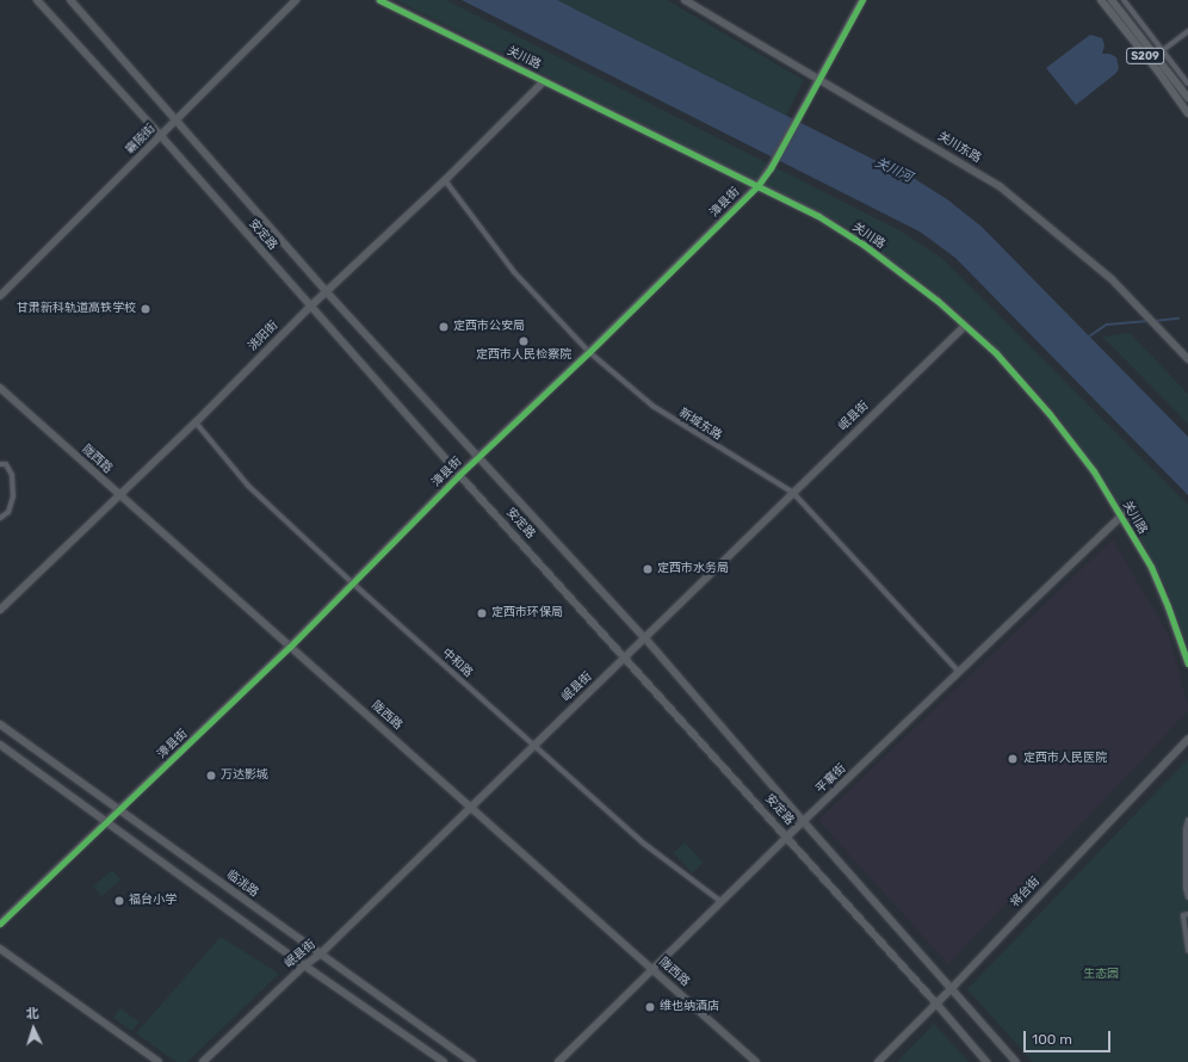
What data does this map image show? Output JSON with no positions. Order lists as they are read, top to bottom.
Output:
{
  "streets": {
    "main road": ["S209"],
    "street": [
      "关川路",
      "霸陵街",
      "关川东路",
      "漳县街",
      "安定路",
      "洮阳街",
      "岷县街",
      "新城东路",
      "陇西路",
      "中和路",
      "平襄街",
      "临洮路",
      "将台街"
    ]
  },
  "crossings": [
    ["关川路", "漳县街"],
    ["关川路", "洮阳街"],
    ["关川路", "岷县街"],
    ["关川路", "平襄街"],
    ["霸陵街", "安定路"],
    ["关川东路", "漳县街"],
    ["漳县街", "安定路"],
    ["漳县街", "新城东路"],
    ["漳县街", "陇西路"],
    ["漳县街", "中和路"],
    ["漳县街", "临洮路"],
    ["安定路", "洮阳街"],
    ["安定路", "岷县街"],
    ["安定路", "平襄街"],
    ["安定路", "将台街"],
    ["洮阳街", "新城东路"],
    ["洮阳街", "陇西路"],
    ["洮阳街", "中和路"],
    ["岷县街", "新城东路"],
    ["岷县街", "陇西路"],
    ["岷县街", "中和路"],
    ["岷县街", "临洮路"],
    ["新城东路", "平襄街"],
    ["陇西路", "平襄街"],
    ["中和路", "平襄街"]
  ],
  "water": ["关川河"],
  "parks": ["生态园"],
  "places": [
    "甘肃新科轨道高铁学校",
    "定西市公安局",
    "定西市人民检察院",
    "定西市水务局",
    "定西市环保局",
    "定西市人民医院",
    "万达影城",
    "福台小学",
    "维也纳酒店"
  ],
  "scale_bar": "100 m",
  "north": "top"
}
